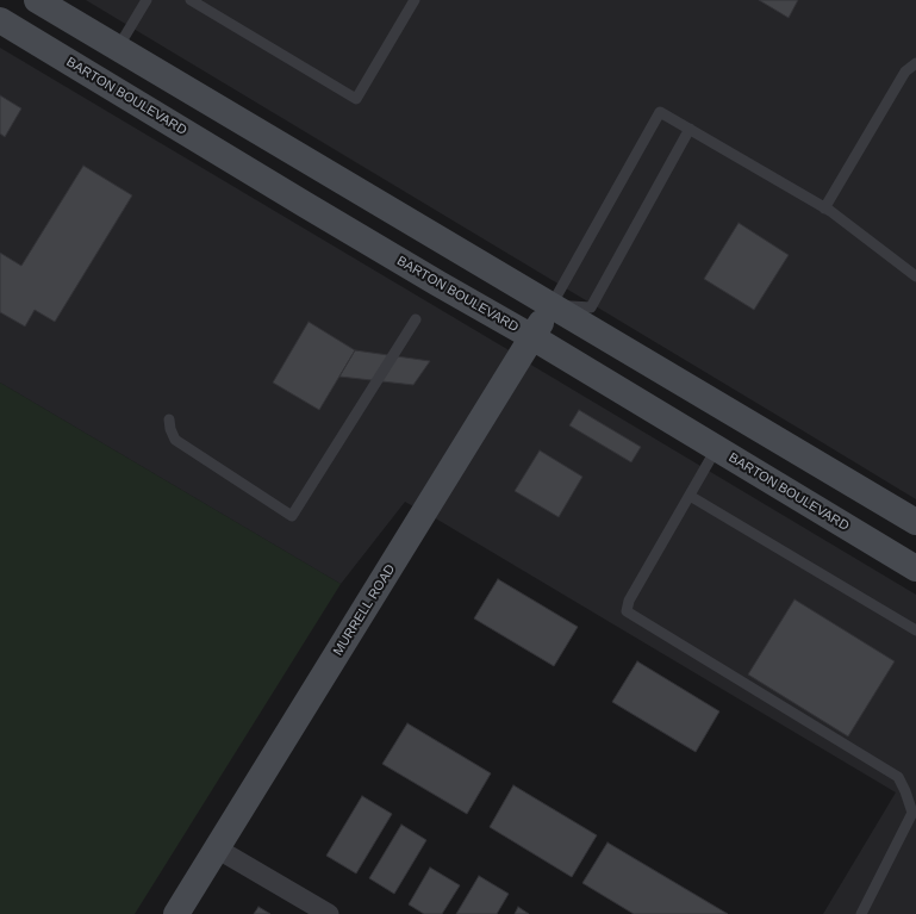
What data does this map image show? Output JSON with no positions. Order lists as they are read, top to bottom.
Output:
{
  "streets": {
    "main road": ["BARTON BOULEVARD", "MURRELL ROAD"]
  },
  "crossings": [
    ["BARTON BOULEVARD", "MURRELL ROAD"]
  ]
}
